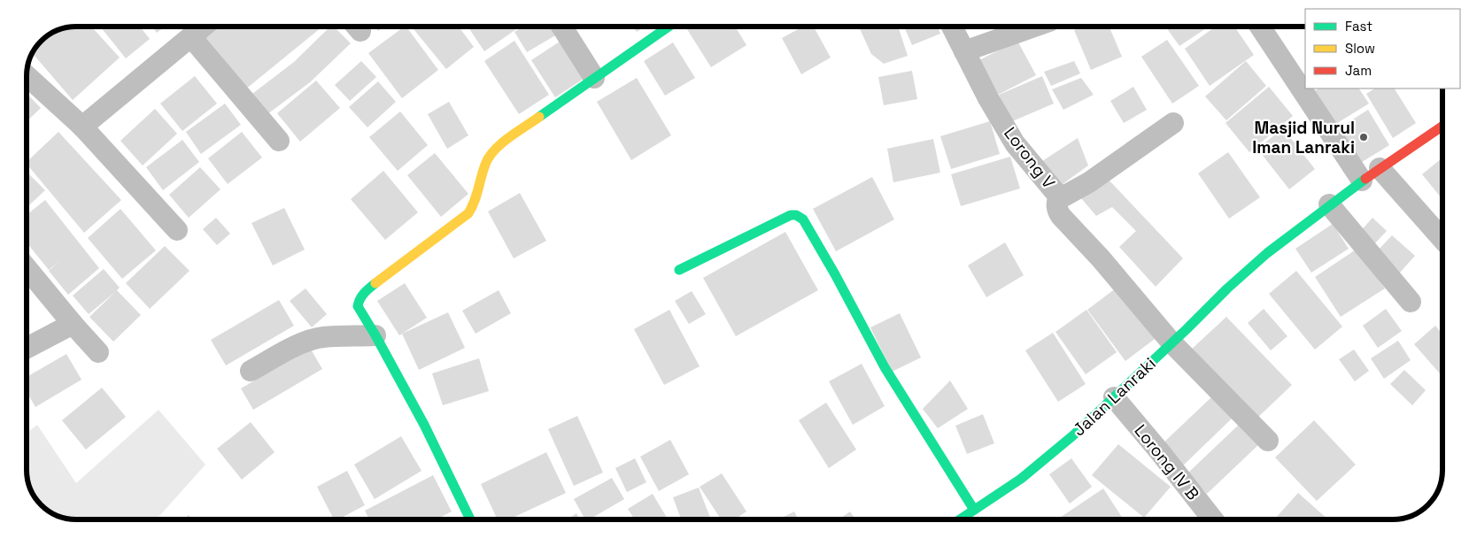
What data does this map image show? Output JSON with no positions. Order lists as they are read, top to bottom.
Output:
{
  "streets": {
    "street": ["Lorong V", "Jalan Lanraki", "Lorong IV B"]
  },
  "crossings": [
    ["Lorong V", "Jalan Lanraki"],
    ["Jalan Lanraki", "Lorong IV B"]
  ],
  "places": ["Masjid Nurul Iman Lanraki"],
  "legend": ["Fast", "Slow", "Jam"]
}
